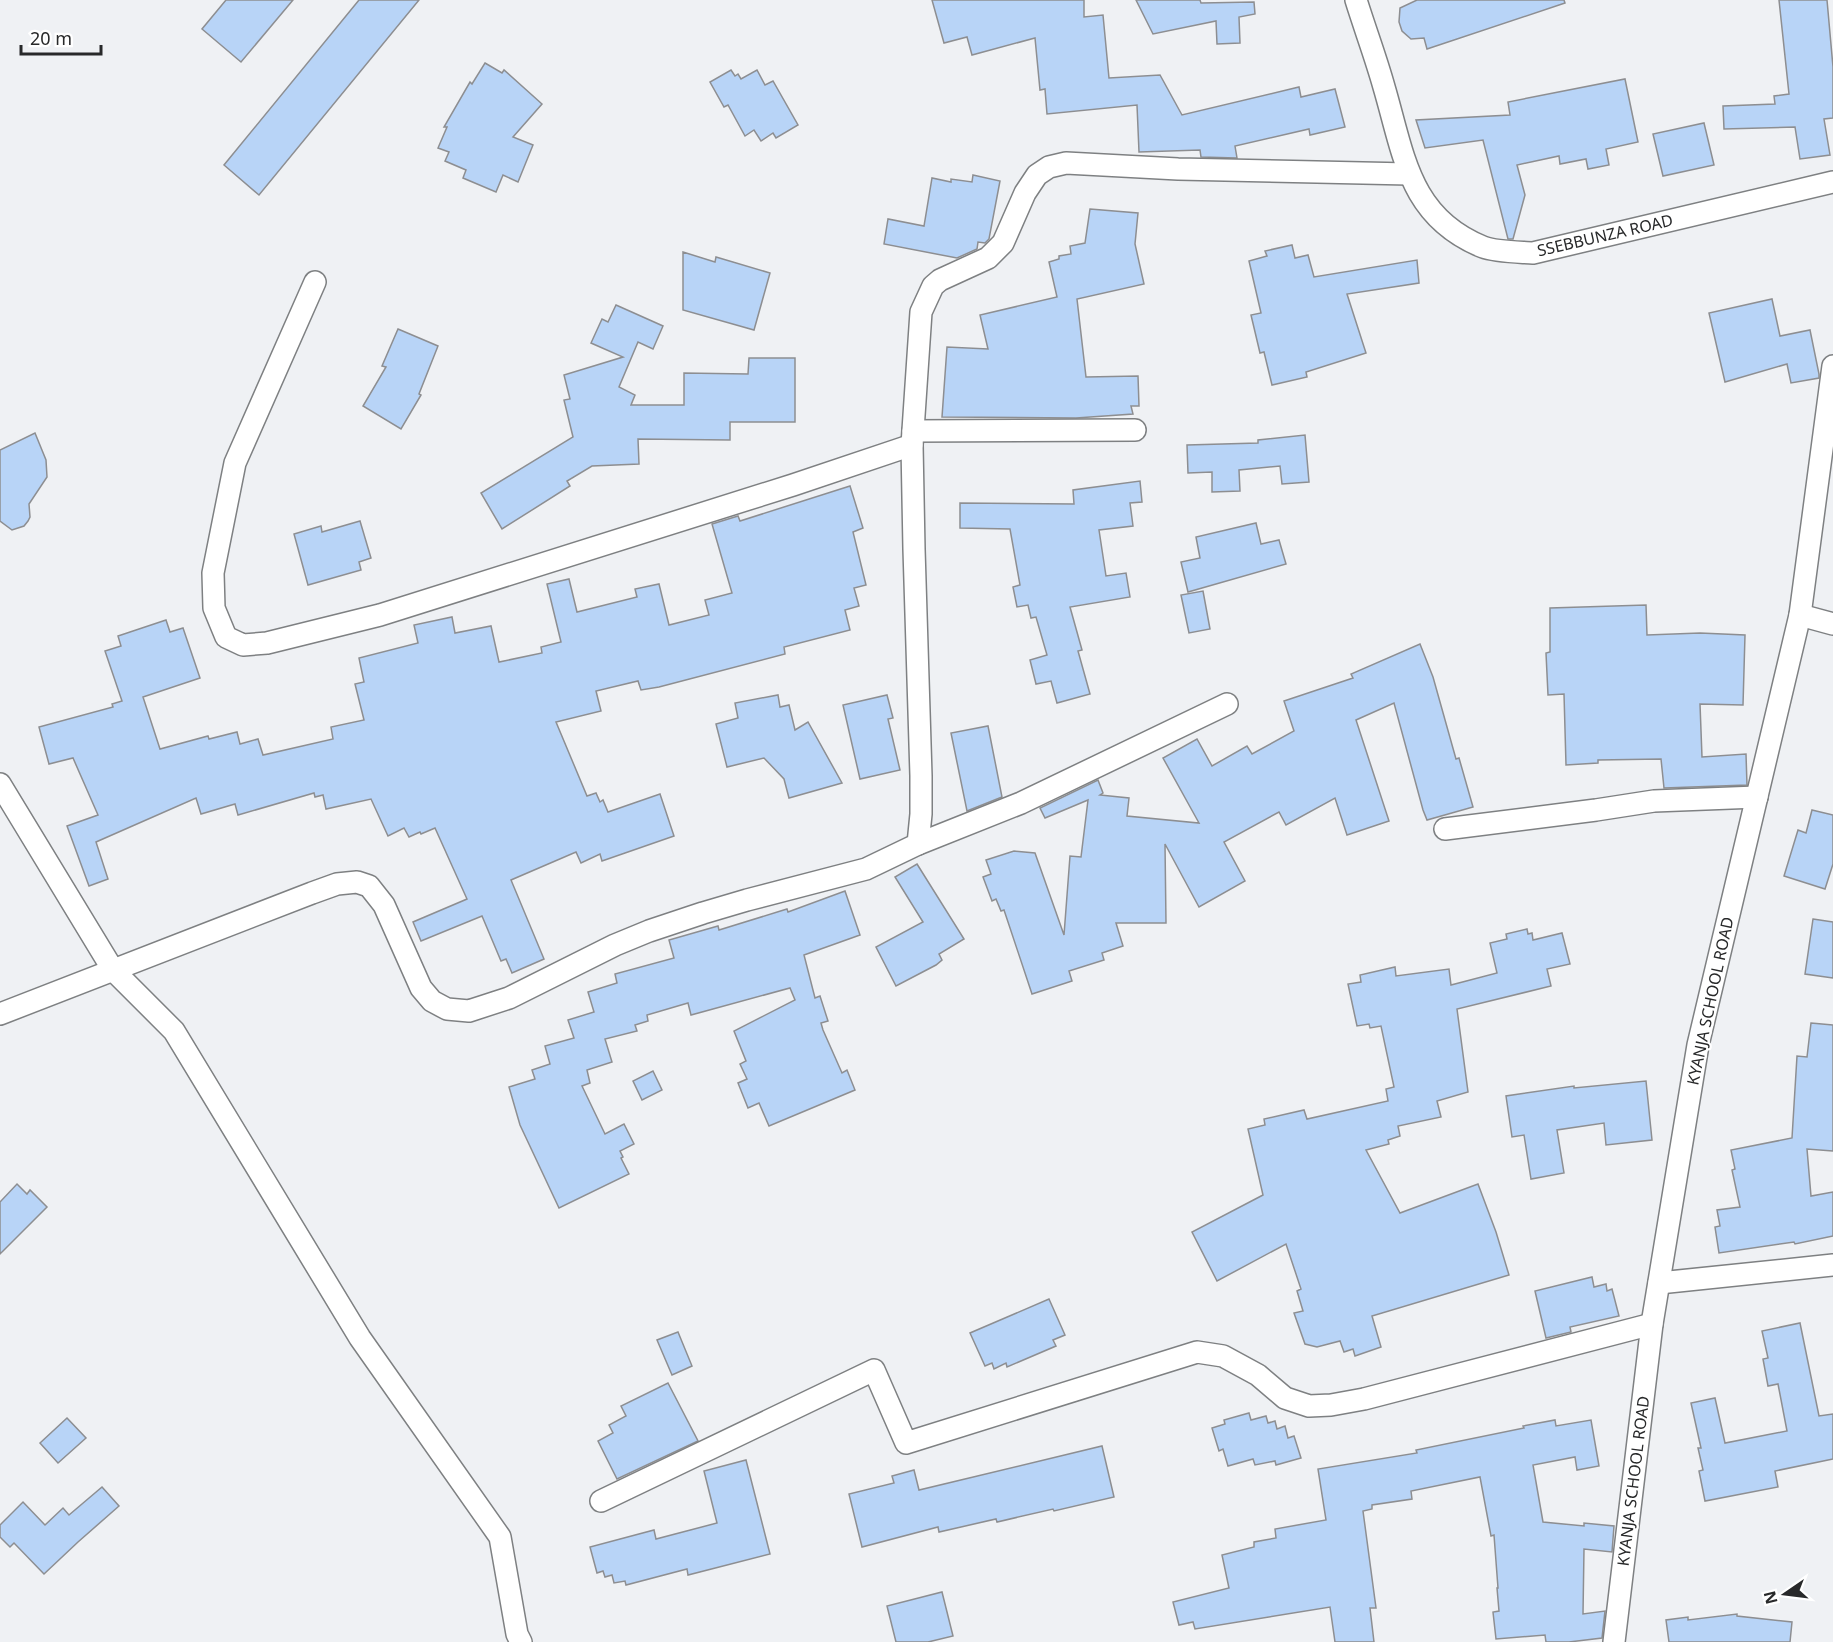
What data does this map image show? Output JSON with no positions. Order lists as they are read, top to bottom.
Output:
{
  "streets": {
    "street": ["SSEBBUNZA ROAD", "KYANJA SCHOOL ROAD"]
  },
  "scale_bar": "20 m",
  "north": "left"
}
